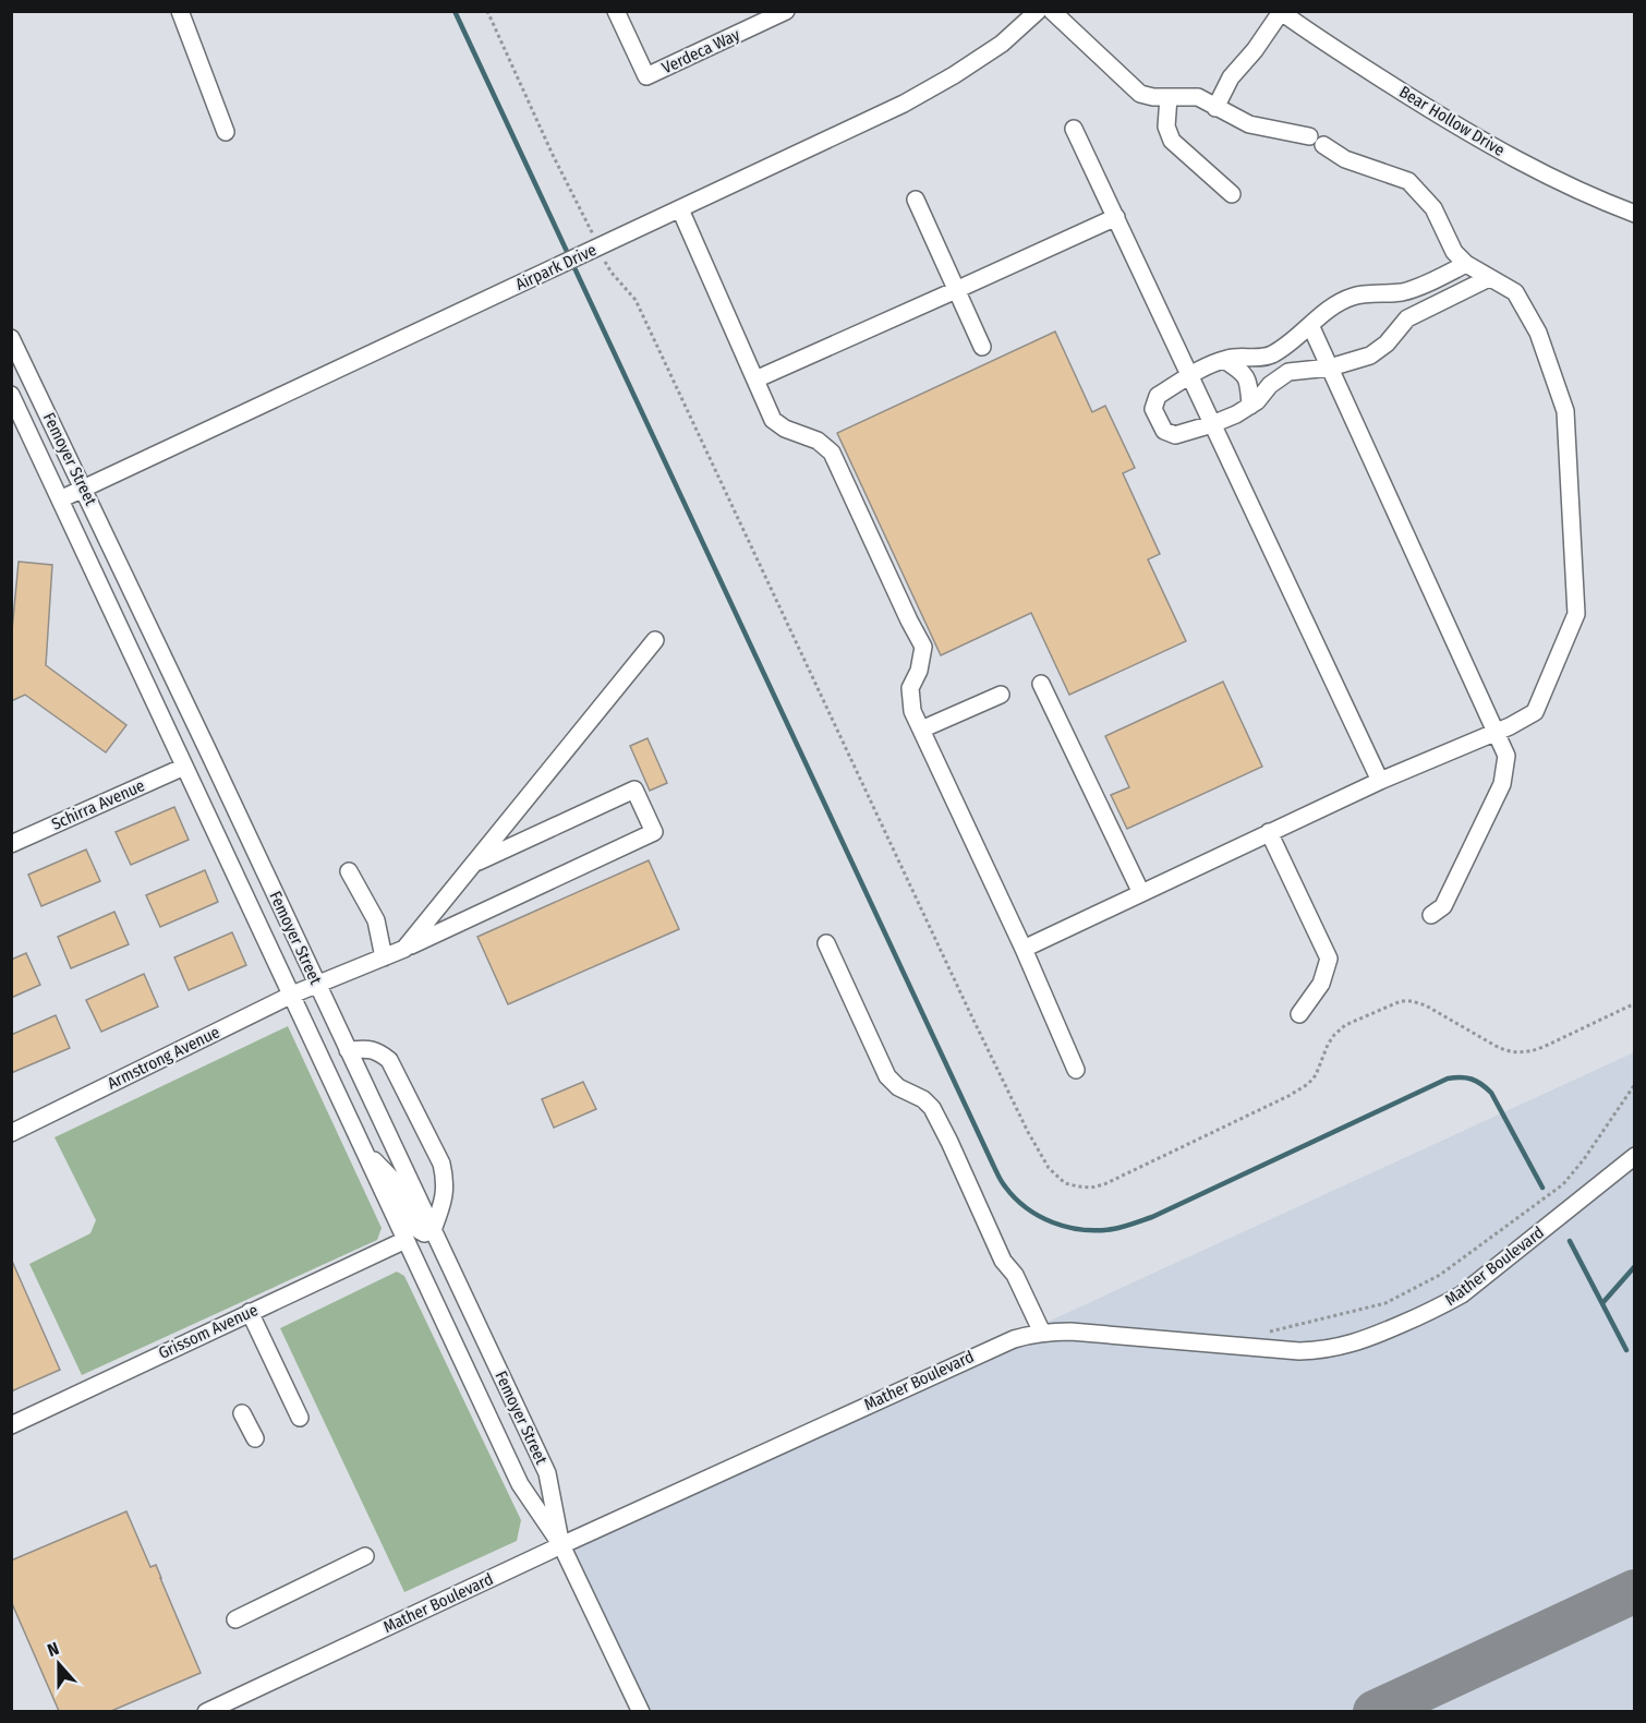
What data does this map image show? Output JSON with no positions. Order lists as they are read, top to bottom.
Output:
{
  "streets": {
    "street": [
      "Verdeca Way",
      "Bear Hollow Drive",
      "Airpark Drive",
      "Femoyer Street",
      "Schirra Avenue",
      "Armstrong Avenue",
      "Mather Boulevard",
      "Grissom Avenue"
    ]
  },
  "crossings": [
    ["Airpark Drive", "Femoyer Street"],
    ["Femoyer Street", "Schirra Avenue"],
    ["Femoyer Street", "Armstrong Avenue"],
    ["Femoyer Street", "Mather Boulevard"],
    ["Femoyer Street", "Grissom Avenue"]
  ],
  "north": "top"
}
